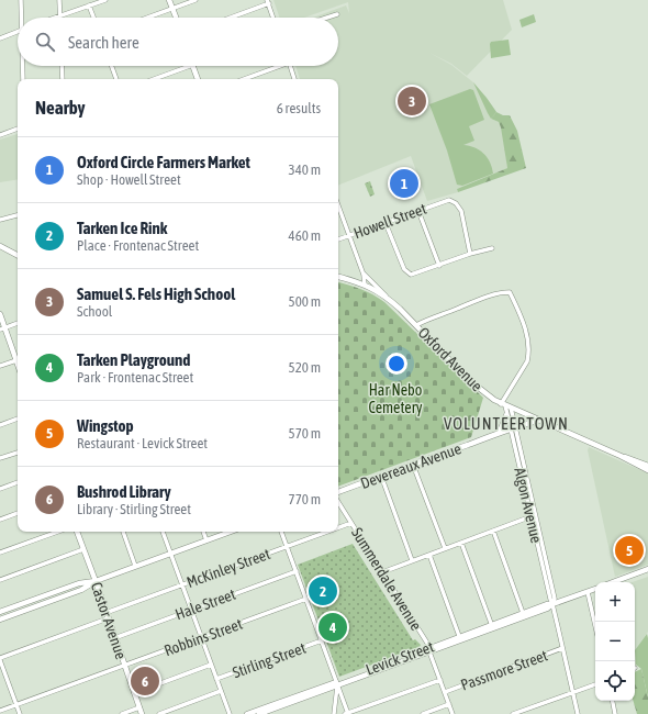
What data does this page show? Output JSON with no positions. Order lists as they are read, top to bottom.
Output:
{
  "streets": {
    "main road": [
      "Oxford Avenue",
      "Devereaux Avenue",
      "Castor Avenue",
      "Levick Street"
    ],
    "street": [
      "Howell Street",
      "Algon Avenue",
      "McKinley Street",
      "Summerdale Avenue",
      "Hale Street",
      "Robbins Street",
      "Stirling Street",
      "Passmore Street"
    ]
  },
  "crossings": [
    ["Oxford Avenue", "Devereaux Avenue"],
    ["Oxford Avenue", "Algon Avenue"],
    ["Devereaux Avenue", "Algon Avenue"],
    ["Algon Avenue", "Levick Street"],
    ["Algon Avenue", "Passmore Street"],
    ["McKinley Street", "Summerdale Avenue"],
    ["McKinley Street", "Castor Avenue"],
    ["Summerdale Avenue", "Levick Street"],
    ["Summerdale Avenue", "Passmore Street"],
    ["Hale Street", "Castor Avenue"],
    ["Castor Avenue", "Robbins Street"],
    ["Castor Avenue", "Stirling Street"]
  ],
  "districts": ["VOLUNTEERTOWN"],
  "parks": ["Har Nebo Cemetery"],
  "page": {
    "search": "Search here",
    "heading": ["Nearby", "6 results"],
    "pins": [
      "3",
      "1",
      "5",
      "2",
      "4",
      "6"
    ],
    "list": [
      {
        "mark": "1",
        "name": "Oxford Circle Farmers Market",
        "note": "Shop · Howell Street",
        "value": "340 m"
      },
      {
        "mark": "2",
        "name": "Tarken Ice Rink",
        "note": "Place · Frontenac Street",
        "value": "460 m"
      },
      {
        "mark": "3",
        "name": "Samuel S. Fels High School",
        "note": "School",
        "value": "500 m"
      },
      {
        "mark": "4",
        "name": "Tarken Playground",
        "note": "Park · Frontenac Street",
        "value": "520 m"
      },
      {
        "mark": "5",
        "name": "Wingstop",
        "note": "Restaurant · Levick Street",
        "value": "570 m"
      },
      {
        "mark": "6",
        "name": "Bushrod Library",
        "note": "Library · Stirling Street",
        "value": "770 m"
      }
    ],
    "map_buttons": ["+", "−"]
  }
}
